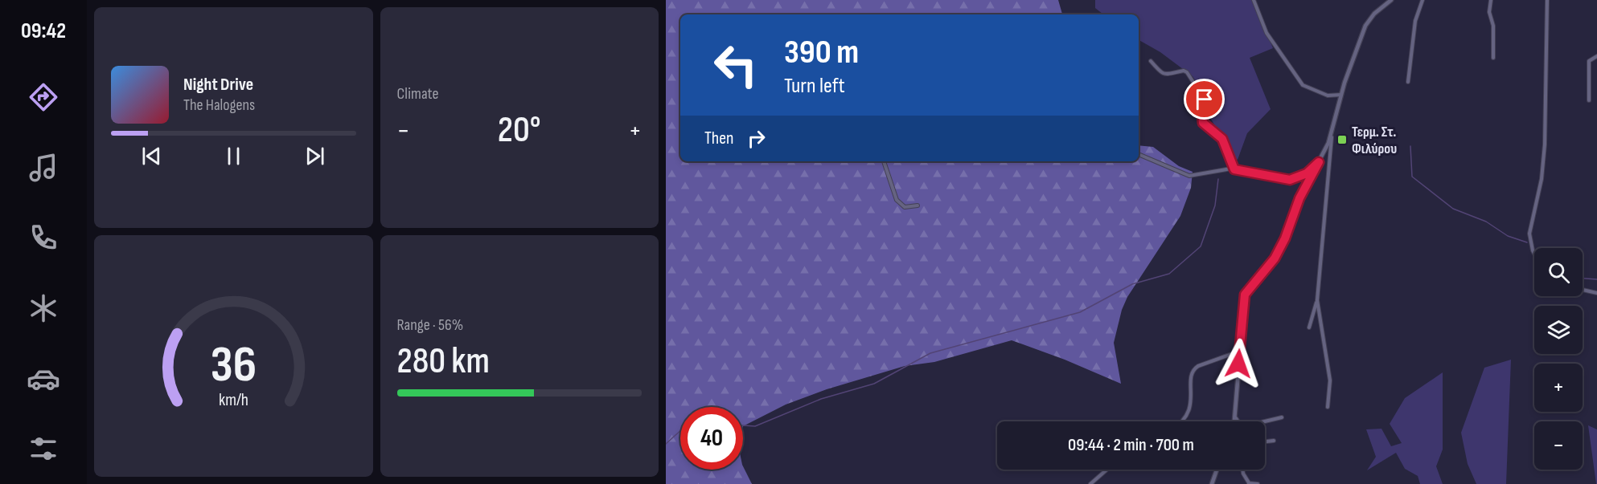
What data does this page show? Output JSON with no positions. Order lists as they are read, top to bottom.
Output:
{
  "places": {
    "transit": ["Τερμ. Στ. Φιλύρου"]
  },
  "page": {
    "tabs": "09:42",
    "tile": [
      "Climate",
      ["Range · 56%", "280 km"]
    ],
    "turn": ["390 m", "Turn left"],
    "song": ["Night Drive", "The Halogens"],
    "heat": ["−", "20°", "+"],
    "then": "Then",
    "map_buttons": ["+", "−"],
    "limit": "40",
    "trip": "09:44 · 2 min · 700 m",
    "gauge": ["36", "km/h"]
  }
}
